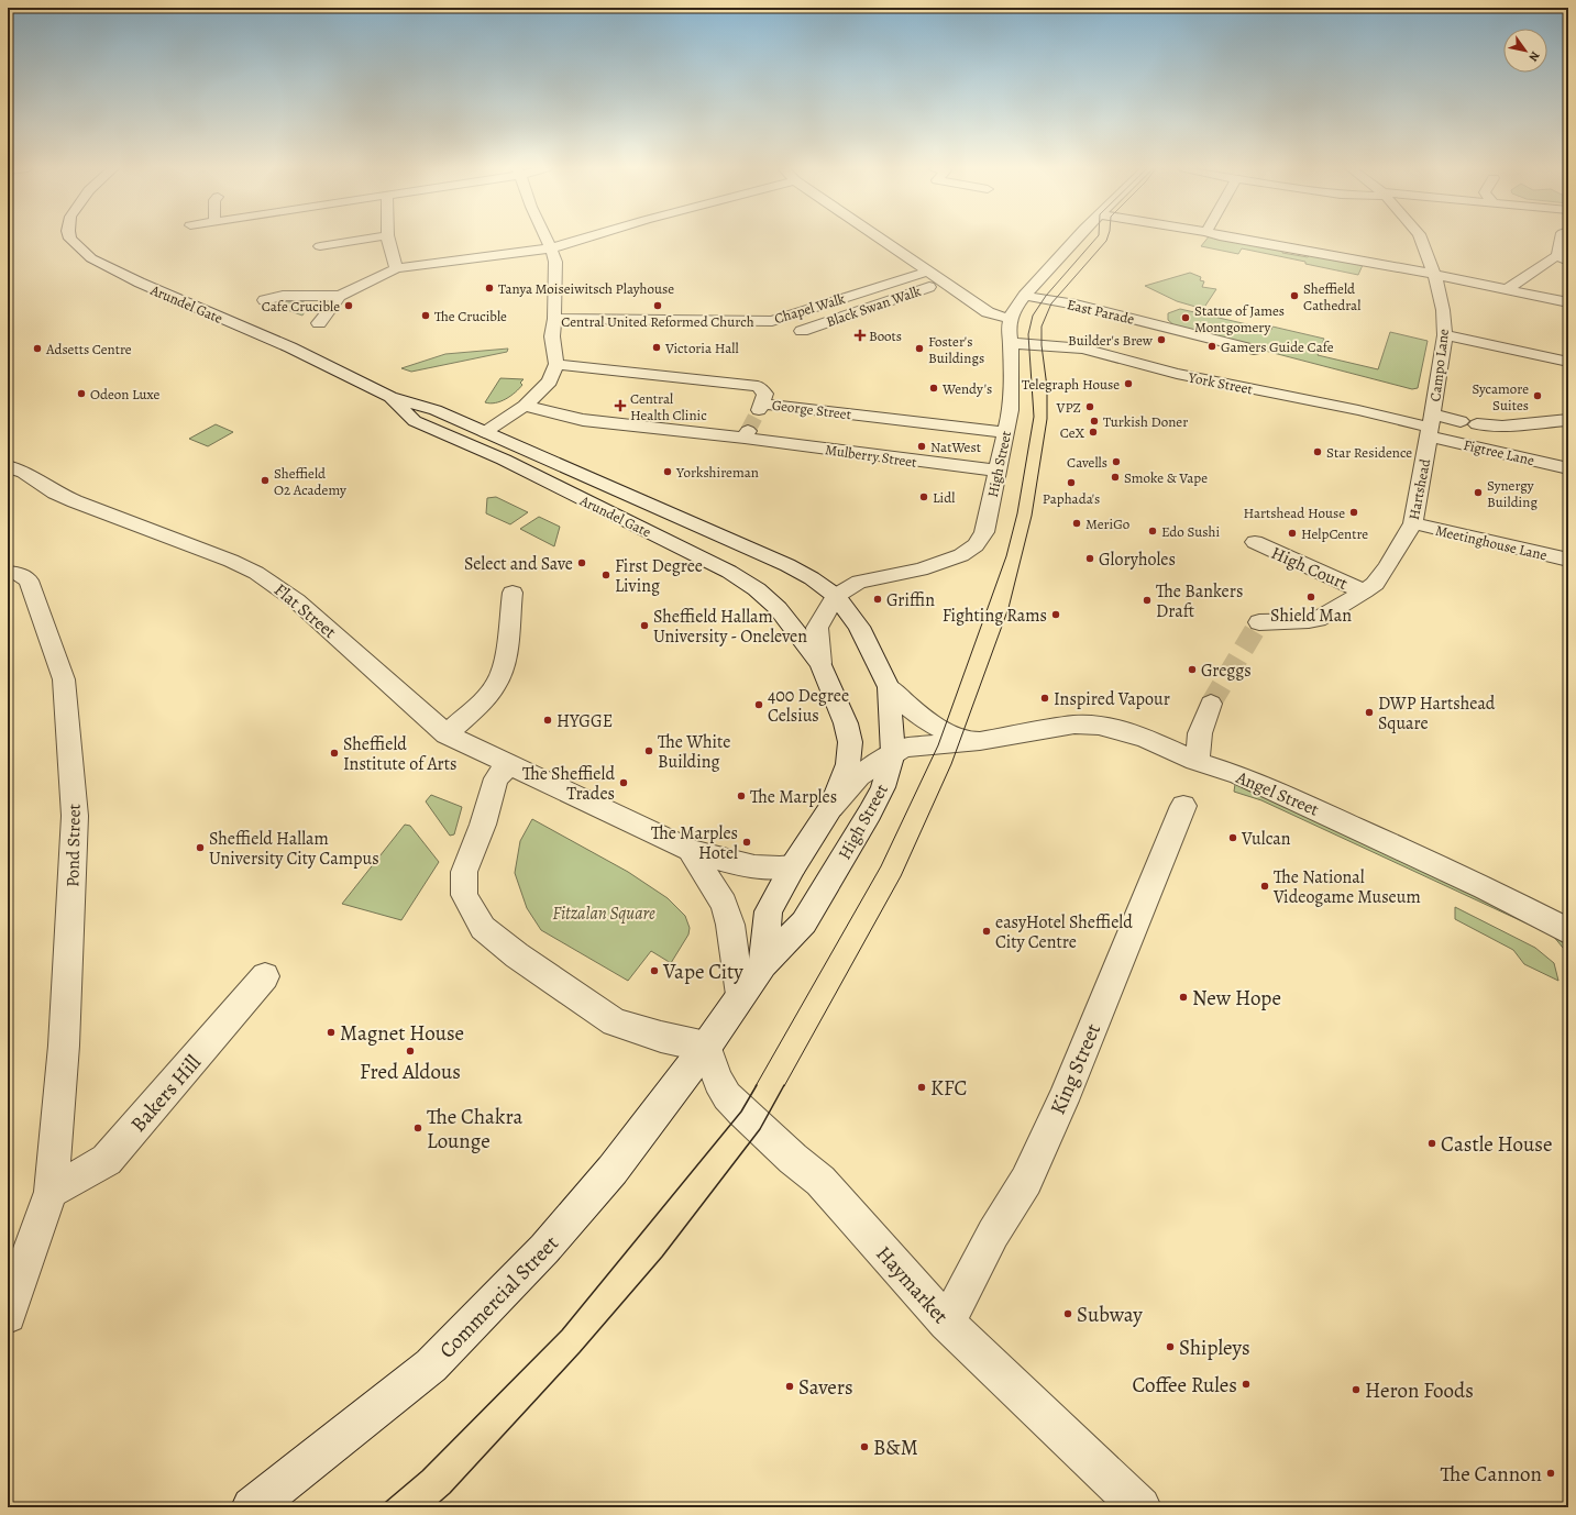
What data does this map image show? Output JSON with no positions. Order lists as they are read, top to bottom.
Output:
{
  "streets": {
    "street": [
      "Arundel Gate",
      "Black Swan Walk",
      "Chapel Walk",
      "East Parade",
      "Campo Lane",
      "York Street",
      "George Street",
      "Figtree Lane",
      "Mulberry Street",
      "High Street",
      "Hartshead",
      "Meetinghouse Lane",
      "High Court",
      "Flat Street",
      "Angel Street",
      "Pond Street",
      "King Street",
      "Bakers Hill",
      "Haymarket",
      "Commercial Street"
    ]
  },
  "crossings": [
    ["Arundel Gate", "High Street"],
    ["Campo Lane", "York Street"],
    ["Campo Lane", "Figtree Lane"],
    ["Campo Lane", "Hartshead"],
    ["York Street", "Figtree Lane"],
    ["York Street", "High Street"],
    ["York Street", "Hartshead"],
    ["George Street", "High Street"],
    ["Figtree Lane", "Hartshead"],
    ["Mulberry Street", "High Street"],
    ["High Street", "Angel Street"],
    ["High Street", "Haymarket"],
    ["High Street", "Commercial Street"],
    ["Hartshead", "Meetinghouse Lane"],
    ["Hartshead", "High Court"],
    ["Pond Street", "Bakers Hill"],
    ["King Street", "Haymarket"],
    ["Haymarket", "Commercial Street"]
  ],
  "parks": ["Fitzalan Square"],
  "places": {
    "other": [
      "Tanya Moiseiwitsch Playhouse",
      "Sheffield Cathedral",
      "Cafe Crucible",
      "Central United Reformed Church",
      "The Crucible",
      "Statue of James Montgomery",
      "Builder's Brew",
      "Gamers Guide Cafe",
      "Victoria Hall",
      "Adsetts Centre",
      "Foster's Buildings",
      "Telegraph House",
      "Wendy's",
      "Odeon Luxe",
      "Sycamore Suites",
      "VPZ",
      "Turkish Doner",
      "CeX",
      "NatWest",
      "Star Residence",
      "Cavells",
      "Yorkshireman",
      "Smoke & Vape",
      "Sheffield O2 Academy",
      "Paphada's",
      "Synergy Building",
      "Lidl",
      "Hartshead House",
      "MeriGo",
      "Edo Sushi",
      "HelpCentre",
      "Gloryholes",
      "Select and Save",
      "First Degree Living",
      "Shield Man",
      "Griffin",
      "The Bankers Draft",
      "Fighting Rams",
      "Sheffield Hallam University - Oneleven",
      "Greggs",
      "Inspired Vapour",
      "400 Degree Celsius",
      "DWP Hartshead Square",
      "HYGGE",
      "The White Building",
      "Sheffield Institute of Arts",
      "The Sheffield Trades",
      "The Marples",
      "Vulcan",
      "The Marples Hotel",
      "Sheffield Hallam University City Campus",
      "The National Videogame Museum",
      "easyHotel Sheffield City Centre",
      "Vape City",
      "New Hope",
      "Magnet House",
      "Fred Aldous",
      "KFC",
      "The Chakra Lounge",
      "Castle House",
      "Subway",
      "Shipleys",
      "Coffee Rules",
      "Savers",
      "Heron Foods",
      "B&M",
      "The Cannon"
    ],
    "health": ["Boots", "Central Health Clinic"]
  },
  "north": "bottom right"
}
